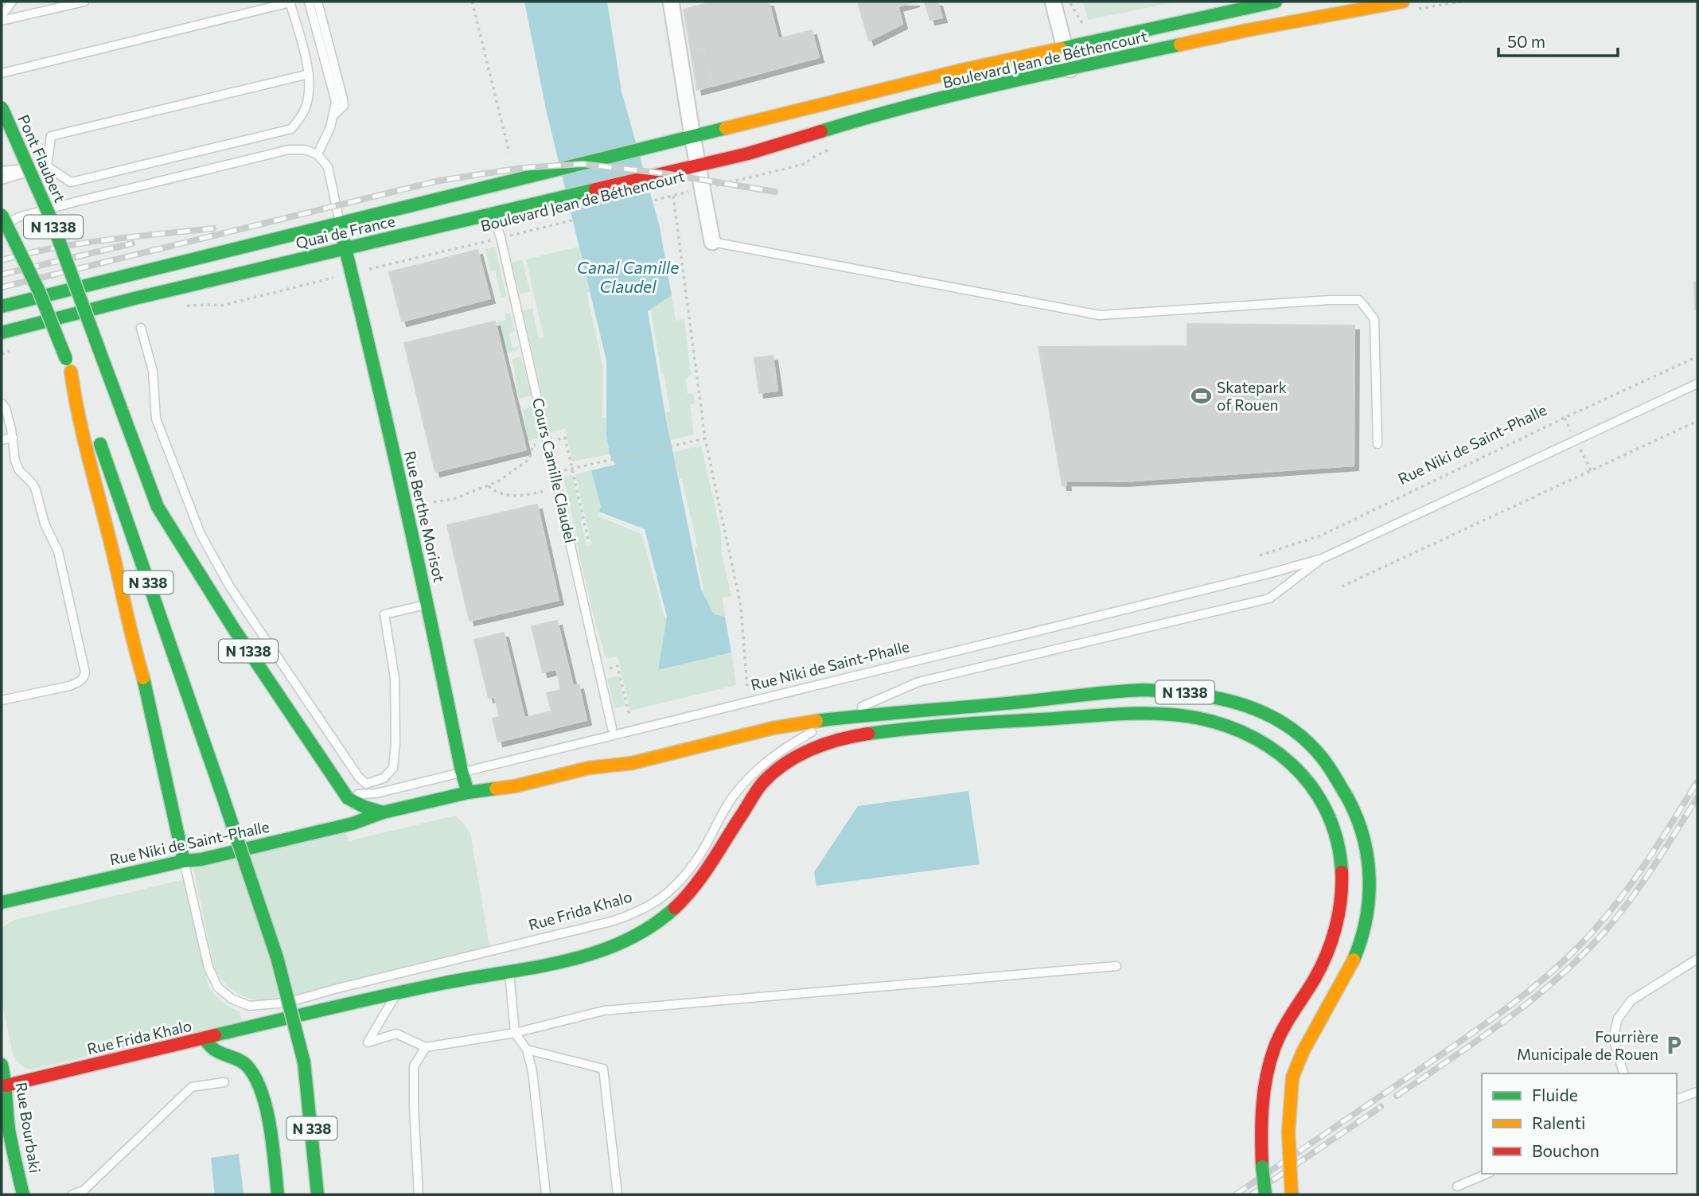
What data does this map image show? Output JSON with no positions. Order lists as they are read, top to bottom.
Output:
{
  "streets": {
    "main road": [
      "Boulevard Jean de Béthencourt",
      "Pont Flaubert",
      "N 1338",
      "Quai de France",
      "Rue Niki de Saint-Phalle",
      "Rue Berthe Morisot",
      "N 338",
      "Rue Frida Khalo",
      "Rue Bourbaki"
    ],
    "lane": ["Cours Camille Claudel"]
  },
  "crossings": [
    ["Boulevard Jean de Béthencourt", "Quai de France"],
    ["Boulevard Jean de Béthencourt", "Cours Camille Claudel"],
    ["Pont Flaubert", "N 1338"],
    ["Pont Flaubert", "Rue Niki de Saint-Phalle"],
    ["N 1338", "Rue Niki de Saint-Phalle"],
    ["N 1338", "Rue Berthe Morisot"],
    ["N 1338", "N 338"],
    ["N 1338", "Rue Frida Khalo"],
    ["Quai de France", "Cours Camille Claudel"],
    ["Quai de France", "Rue Berthe Morisot"],
    ["Rue Niki de Saint-Phalle", "Rue Berthe Morisot"],
    ["Rue Niki de Saint-Phalle", "Rue Frida Khalo"],
    ["Rue Frida Khalo", "Rue Bourbaki"]
  ],
  "water": ["Canal Camille Claudel"],
  "places": {
    "sports": ["Skatepark of Rouen"],
    "parking": ["Fourrière Municipale de Rouen"]
  },
  "legend": ["Fluide", "Ralenti", "Bouchon"],
  "scale_bar": "50 m"
}
